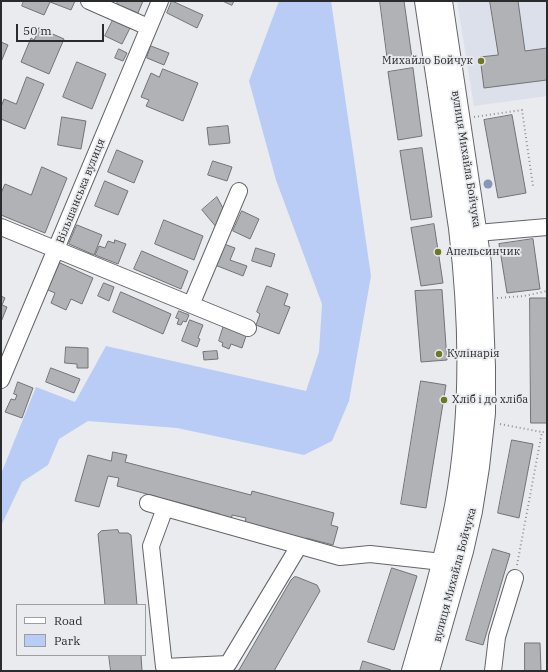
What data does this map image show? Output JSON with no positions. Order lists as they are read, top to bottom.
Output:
{
  "streets": {
    "main road": ["вулиця Михайла Бойчука"],
    "street": ["Вільшанська вулиця"]
  },
  "places": [
    "Михайло Бойчук",
    "Апельсинчик",
    "Кулінарія",
    "Хліб і до хліба"
  ],
  "legend": ["Road", "Park"],
  "scale_bar": "50 m"
}
